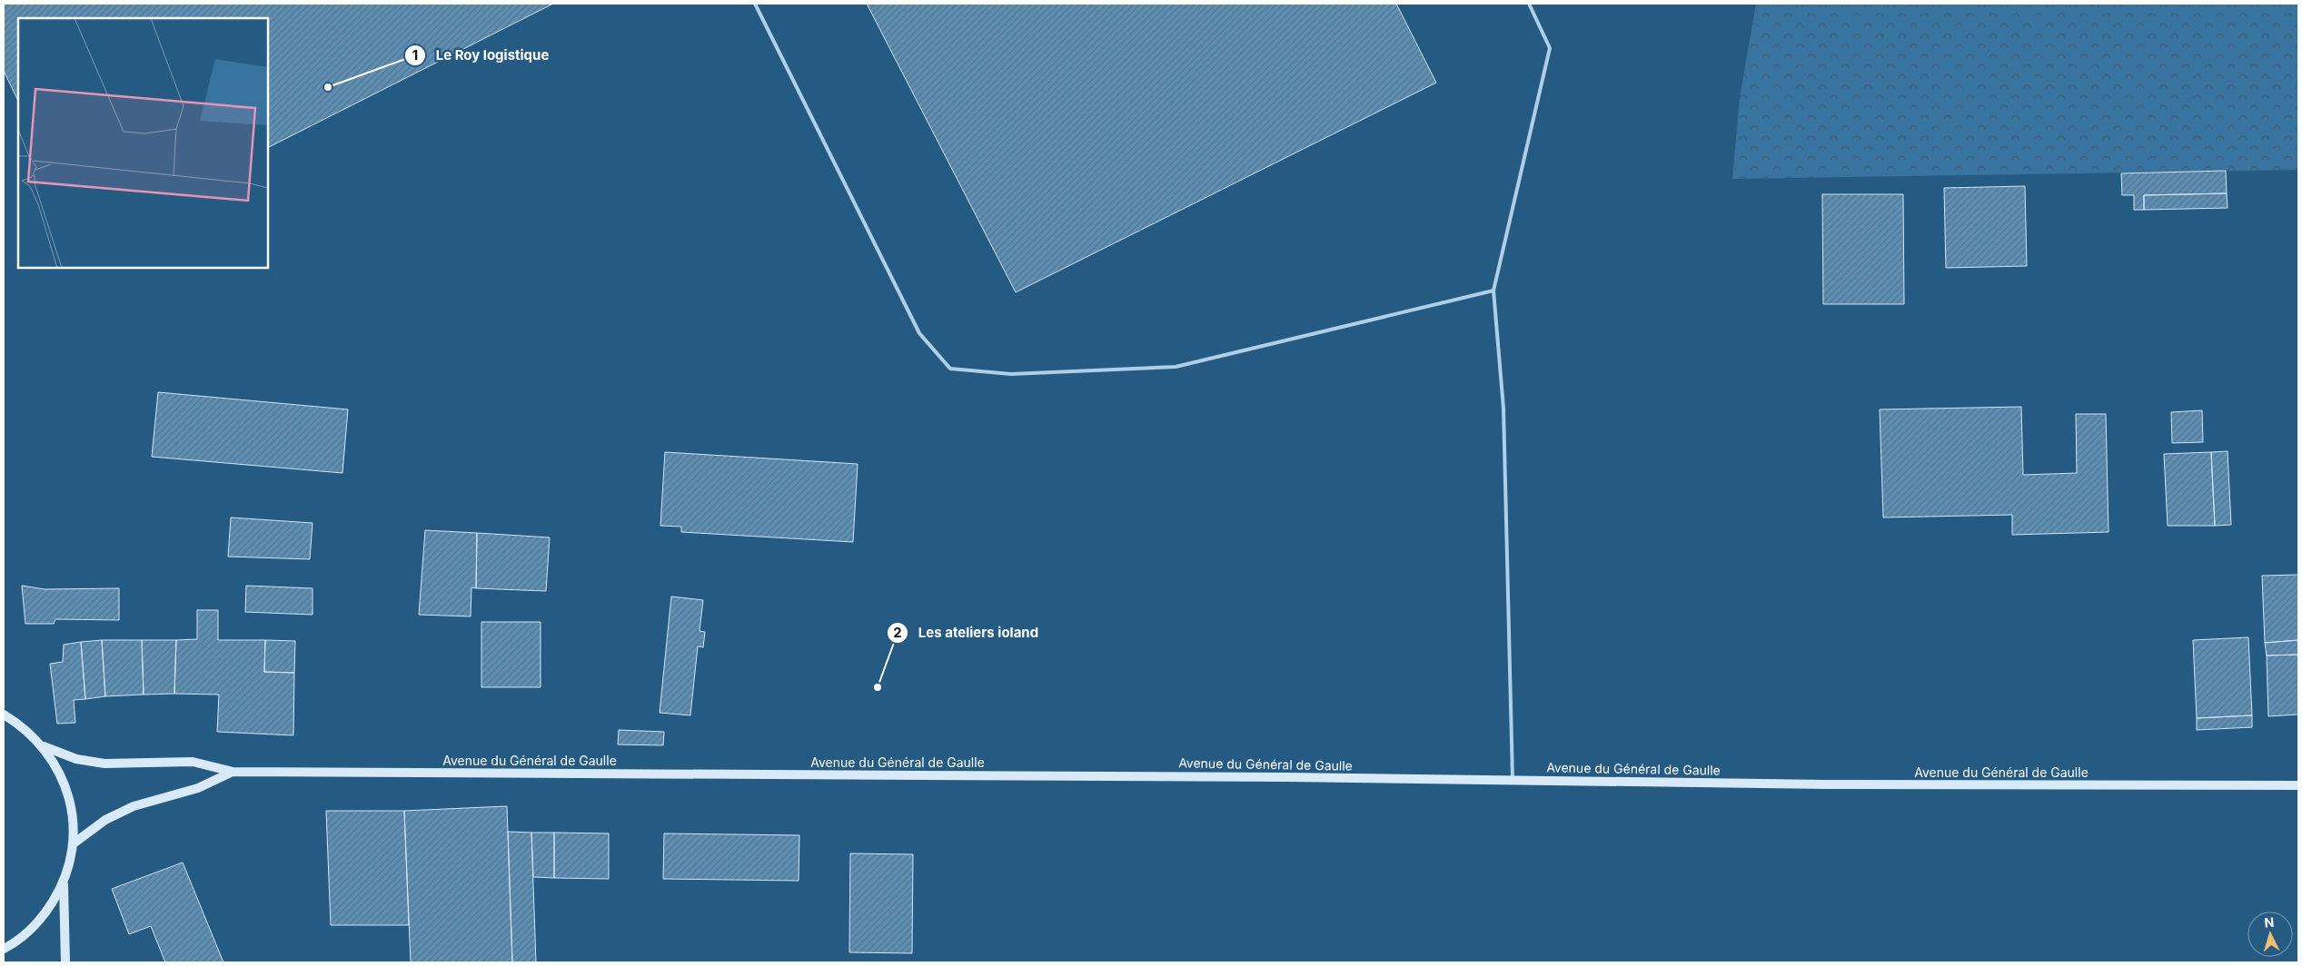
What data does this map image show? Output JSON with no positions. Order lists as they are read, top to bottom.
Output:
{
  "streets": {
    "street": ["Avenue du Général de Gaulle"]
  },
  "places": ["Le Roy logistique", "Les ateliers ioland"],
  "north": "top"
}
